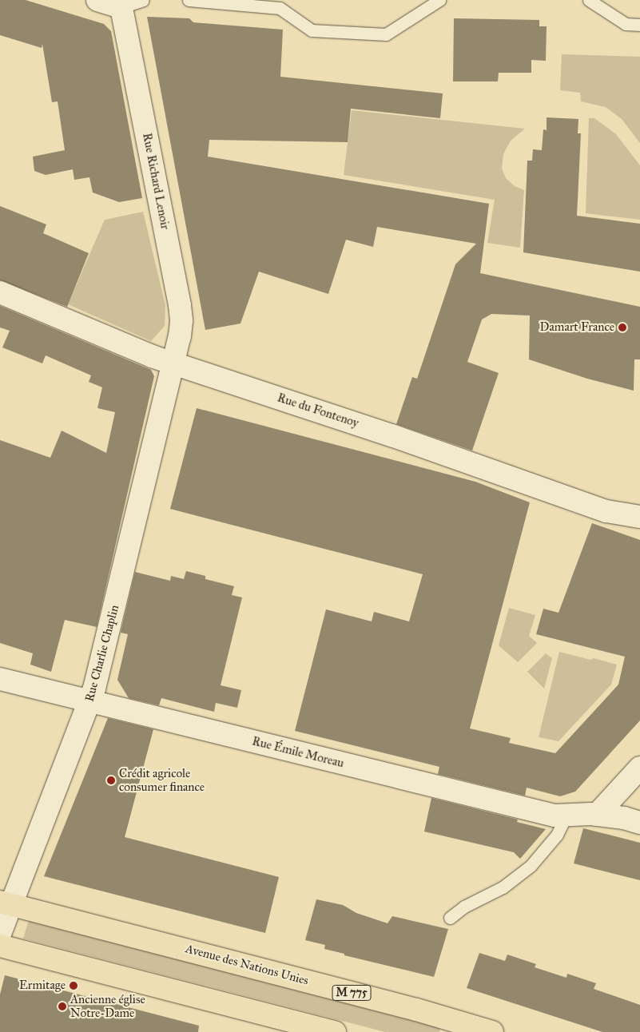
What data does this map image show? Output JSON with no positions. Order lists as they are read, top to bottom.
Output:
{
  "streets": {
    "main road": ["Avenue des Nations Unies", "M 775"],
    "street": [
      "Rue Richard Lenoir",
      "Rue du Fontenoy",
      "Rue Charlie Chaplin",
      "Rue Émile Moreau"
    ]
  },
  "crossings": [
    ["Rue Richard Lenoir", "Rue du Fontenoy"],
    ["Rue Richard Lenoir", "Rue Charlie Chaplin"],
    ["Rue du Fontenoy", "Rue Charlie Chaplin"],
    ["Rue Charlie Chaplin", "Rue Émile Moreau"],
    ["Rue Charlie Chaplin", "Avenue des Nations Unies"]
  ],
  "places": [
    "Damart France",
    "Crédit agricole consumer finance",
    "Ermitage",
    "Ancienne église Notre-Dame"
  ]
}
